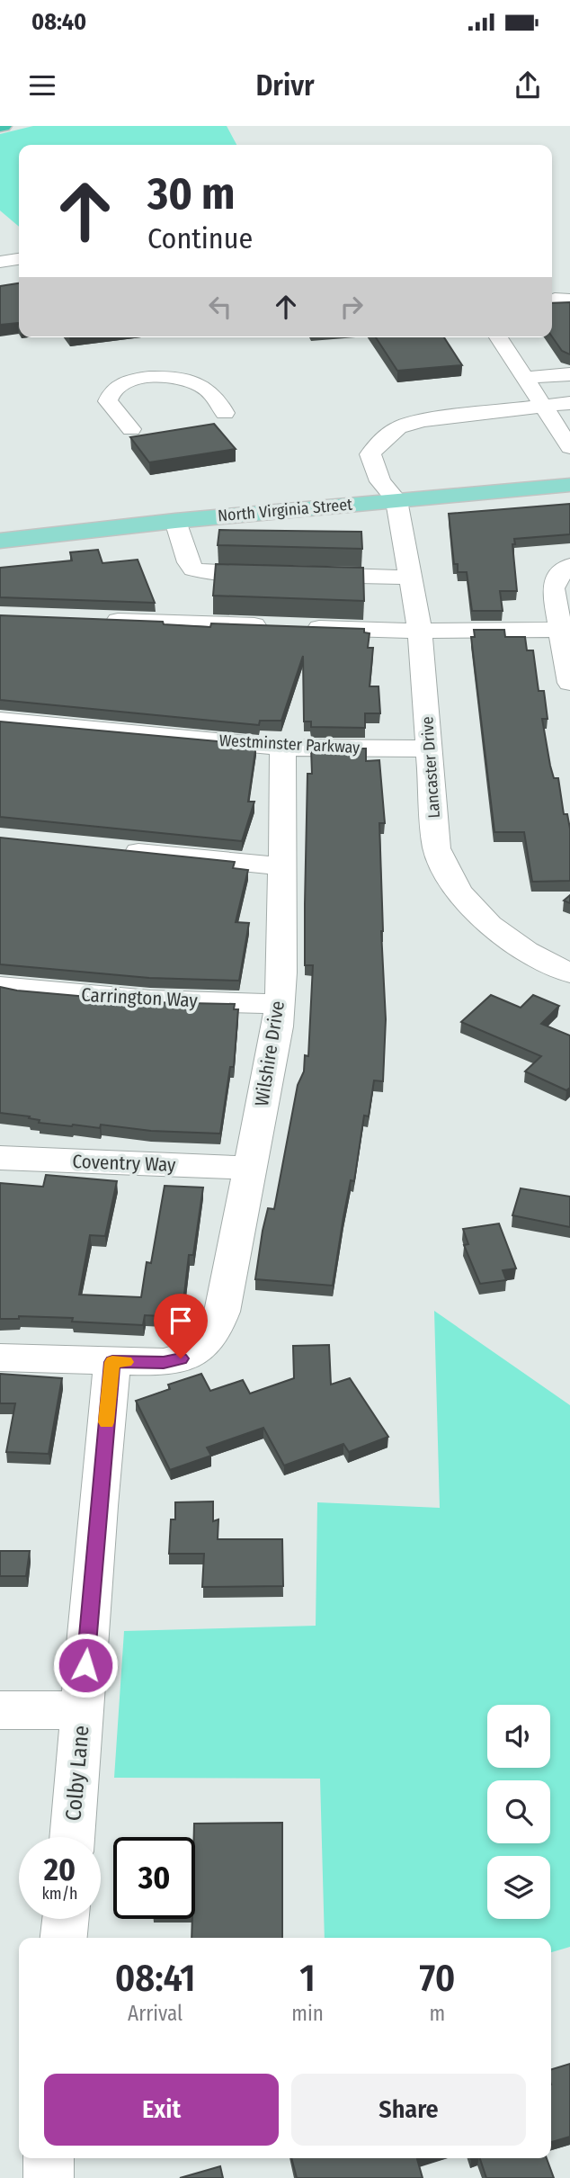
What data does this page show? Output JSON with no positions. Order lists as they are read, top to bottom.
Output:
{
  "streets": {
    "main road": ["North Virginia Street"],
    "street": [
      "Westminster Parkway",
      "Lancaster Drive",
      "Wilshire Drive",
      "Coventry Way",
      "Colby Lane"
    ],
    "lane": ["Carrington Way"]
  },
  "crossings": [
    ["North Virginia Street", "Lancaster Drive"],
    ["Westminster Parkway", "Lancaster Drive"],
    ["Westminster Parkway", "Wilshire Drive"],
    ["Carrington Way", "Wilshire Drive"],
    ["Wilshire Drive", "Coventry Way"],
    ["Wilshire Drive", "Colby Lane"]
  ],
  "page": {
    "status": "08:40",
    "header": "Drivr",
    "turn": ["30 m", "Continue"],
    "speed": "20 km/h",
    "limit": "30",
    "eta": [
      "08:41",
      "Arrival",
      "1",
      "min",
      "70",
      "m"
    ],
    "buttons": ["Exit", "Share"]
  }
}
